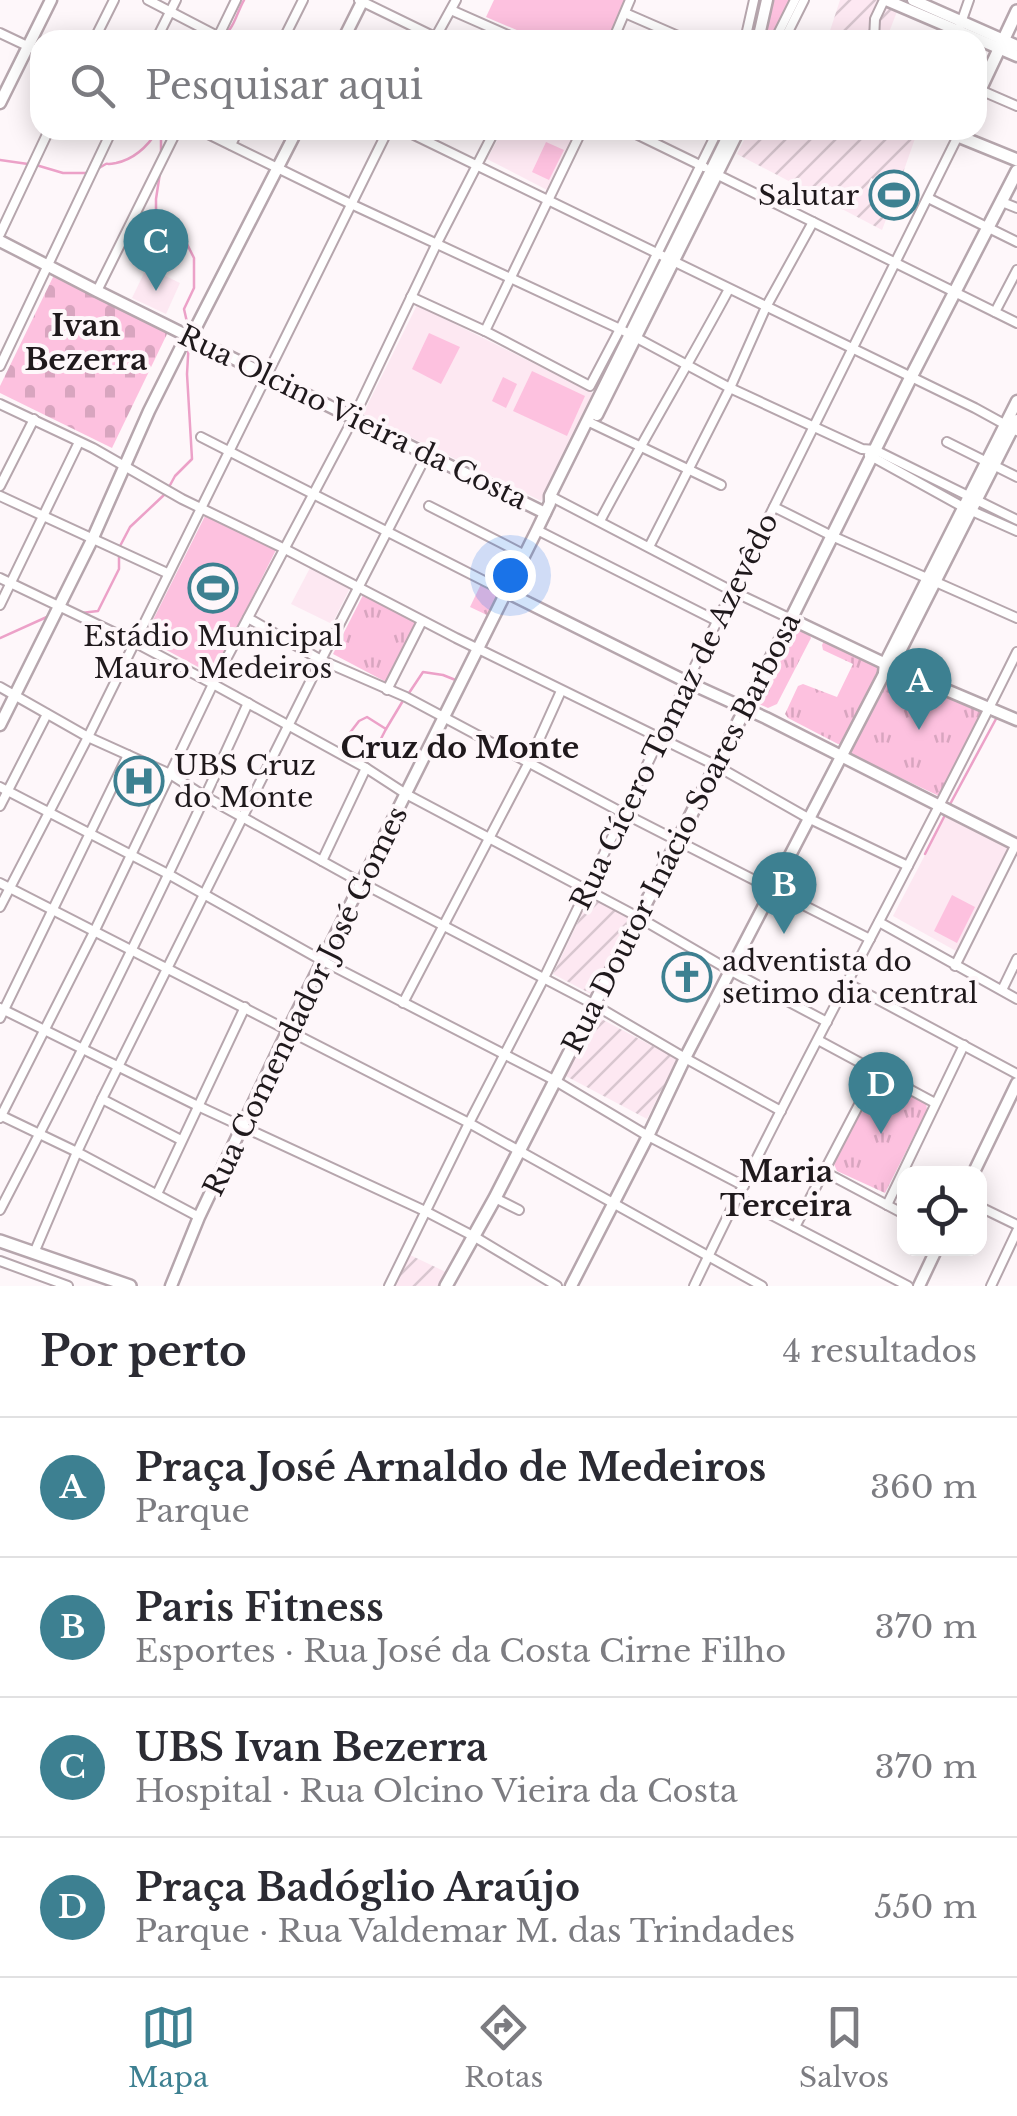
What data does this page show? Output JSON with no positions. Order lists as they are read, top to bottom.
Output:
{
  "streets": {
    "main road": ["Rua Doutor Inácio Soares Barbosa"],
    "street": ["Rua Olcino Vieira da Costa", "Rua Cícero Tomaz de Azevêdo", "Rua Comendador José Gomes"]
  },
  "crossings": [
    ["Rua Olcino Vieira da Costa", "Rua Cícero Tomaz de Azevêdo"],
    ["Rua Olcino Vieira da Costa", "Rua Comendador José Gomes"]
  ],
  "districts": ["Ivan Bezerra", "Cruz do Monte", "Maria Terceira"],
  "places": {
    "sports": ["Salutar", "Estádio Municipal Mauro Medeiros"],
    "hospital": ["UBS Cruz do Monte"],
    "church": ["adventista do setimo dia central"]
  },
  "page": {
    "search": "Pesquisar aqui",
    "pins": [
      "C",
      "A",
      "B",
      "D"
    ],
    "heading": ["Por perto", "4 resultados"],
    "list": [
      {
        "mark": "A",
        "name": "Praça José Arnaldo de Medeiros",
        "note": "Parque",
        "value": "360 m"
      },
      {
        "mark": "B",
        "name": "Paris Fitness",
        "note": "Esportes · Rua José da Costa Cirne Filho",
        "value": "370 m"
      },
      {
        "mark": "C",
        "name": "UBS Ivan Bezerra",
        "note": "Hospital · Rua Olcino Vieira da Costa",
        "value": "370 m"
      },
      {
        "mark": "D",
        "name": "Praça Badóglio Araújo",
        "note": "Parque · Rua Valdemar M. das Trindades",
        "value": "550 m"
      }
    ],
    "nav": ["Mapa", "Rotas", "Salvos"]
  }
}
